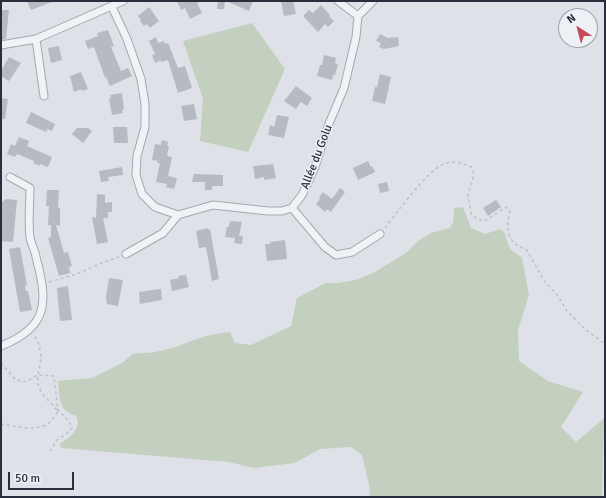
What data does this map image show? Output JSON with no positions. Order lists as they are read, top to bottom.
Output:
{
  "streets": {
    "street": ["Allée du Golu"]
  },
  "scale_bar": "50 m",
  "north": "top left"
}
